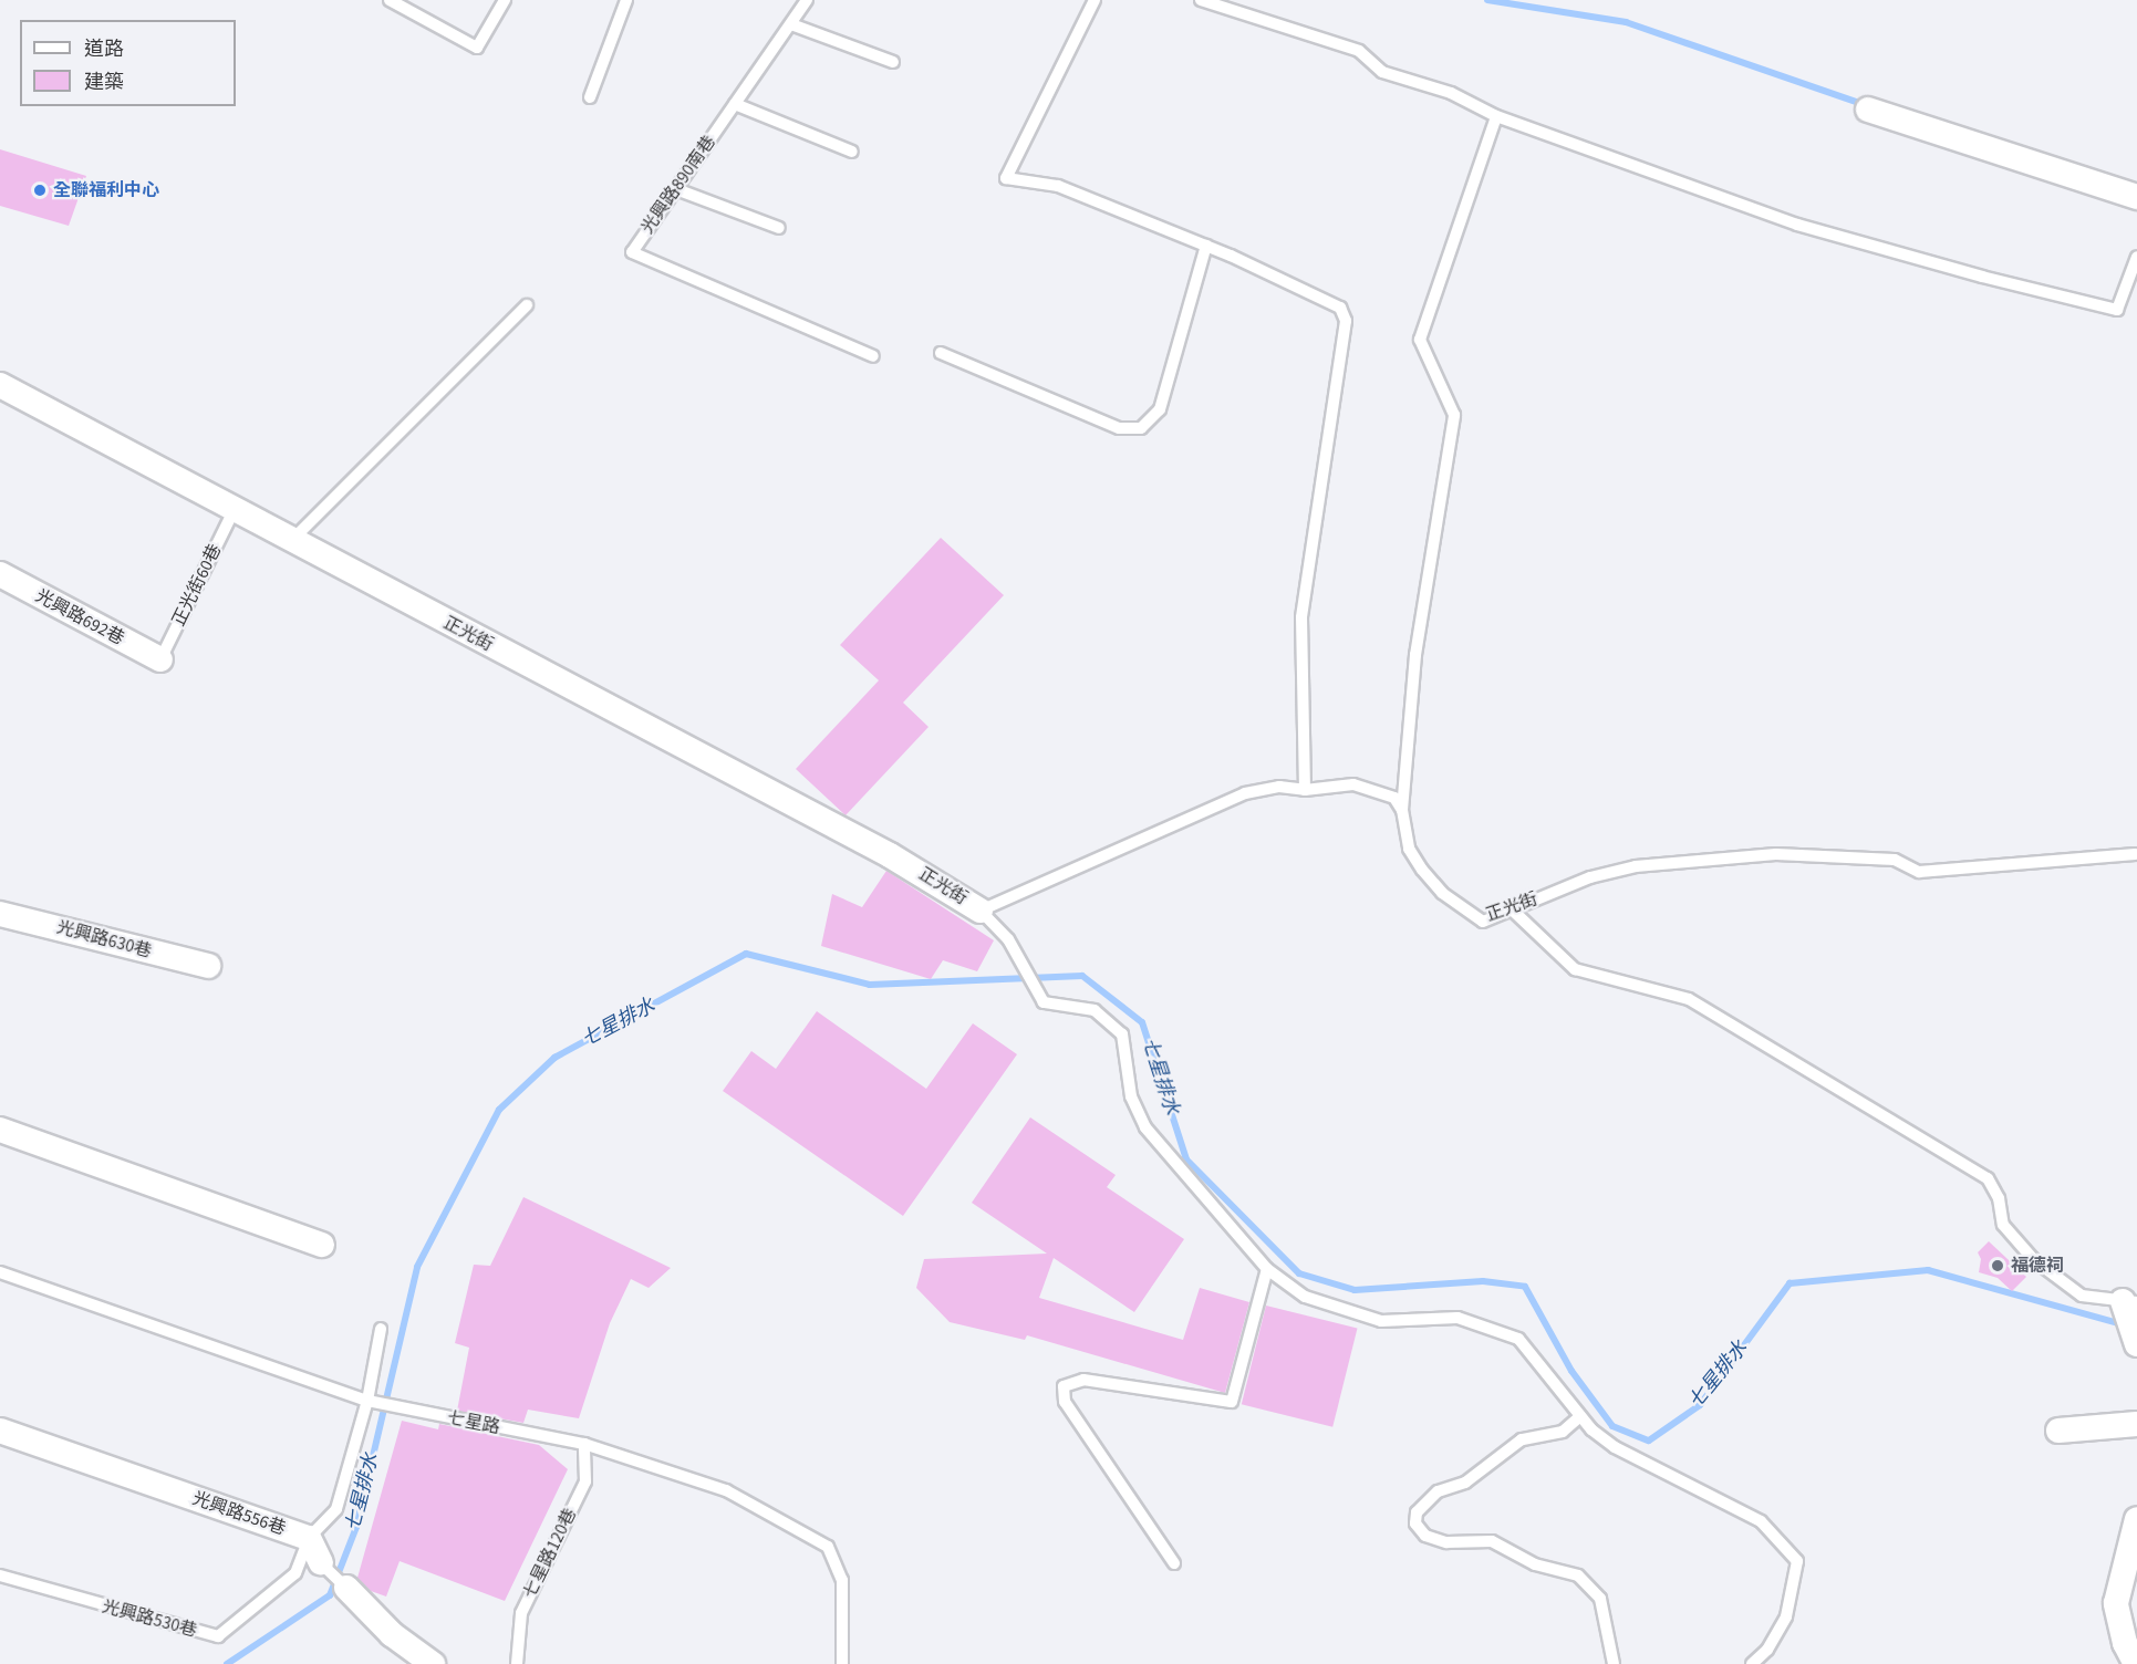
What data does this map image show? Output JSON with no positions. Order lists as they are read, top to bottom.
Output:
{
  "streets": {
    "street": [
      "光興路692巷",
      "正光街",
      "光興路630巷",
      "光興路556巷"
    ],
    "lane": [
      "光興路890南巷",
      "正光街60巷",
      "七星路",
      "七星路120巷",
      "光興路530巷"
    ]
  },
  "crossings": [
    ["正光街60巷", "光興路692巷"],
    ["正光街60巷", "正光街"],
    ["七星路", "七星路120巷"],
    ["七星路", "光興路530巷"],
    ["光興路556巷", "光興路530巷"]
  ],
  "water": ["七星排水"],
  "places": ["全聯福利中心", "福德祠"],
  "legend": ["道路", "建築"]
}
